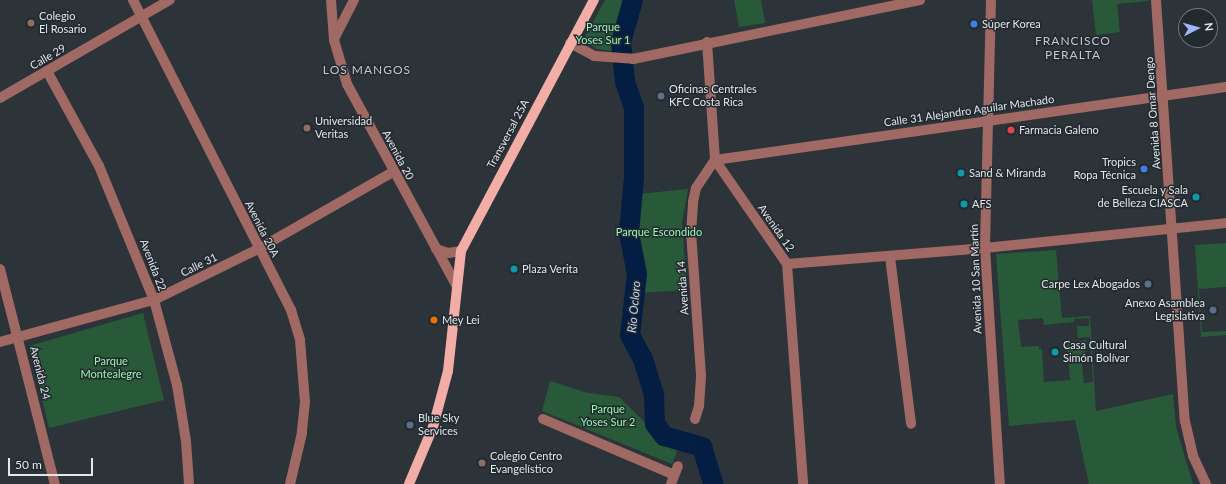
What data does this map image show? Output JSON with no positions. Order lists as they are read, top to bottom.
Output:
{
  "streets": {
    "main road": ["Transversal 25A"],
    "street": [
      "Calle 29",
      "Calle 31 Alejandro Aguilar Machado",
      "Avenida 8 Omar Dengo",
      "Avenida 20",
      "Avenida 12",
      "Avenida 20A",
      "Avenida 22",
      "Calle 31",
      "Avenida 10 San Martín",
      "Avenida 14",
      "Avenida 24"
    ]
  },
  "crossings": [
    ["Calle 29", "Avenida 20A"],
    ["Calle 29", "Avenida 22"],
    ["Calle 31 Alejandro Aguilar Machado", "Avenida 8 Omar Dengo"],
    ["Calle 31 Alejandro Aguilar Machado", "Avenida 12"],
    ["Calle 31 Alejandro Aguilar Machado", "Avenida 10 San Martín"],
    ["Calle 31 Alejandro Aguilar Machado", "Avenida 14"],
    ["Transversal 25A", "Avenida 20"],
    ["Avenida 20", "Calle 31"],
    ["Avenida 12", "Avenida 14"],
    ["Avenida 20A", "Calle 31"],
    ["Avenida 22", "Calle 31"],
    ["Calle 31", "Avenida 24"]
  ],
  "districts": ["FRANCISCO PERALTA", "LOS MANGOS"],
  "water": ["Río Ocloro"],
  "parks": [
    "Parque Yoses Sur 1",
    "Parque Escondido",
    "Parque Montealegre",
    "Parque Yoses Sur 2"
  ],
  "places": [
    "Colegio El Rosario",
    "Súper Korea",
    "Oficinas Centrales KFC Costa Rica",
    "Universidad Veritas",
    "Farmacia Galeno",
    "Tropics Ropa Técnica",
    "Sand & Miranda",
    "Escuela y Sala de Belleza CIASCA",
    "AFS",
    "Plaza Verita",
    "Carpe Lex Abogados",
    "Anexo Asamblea Legislativa",
    "Mey Lei",
    "Casa Cultural Simón Bolívar",
    "Blue Sky Services",
    "Colegio Centro Evangelístico"
  ],
  "scale_bar": "50 m",
  "north": "right"
}
